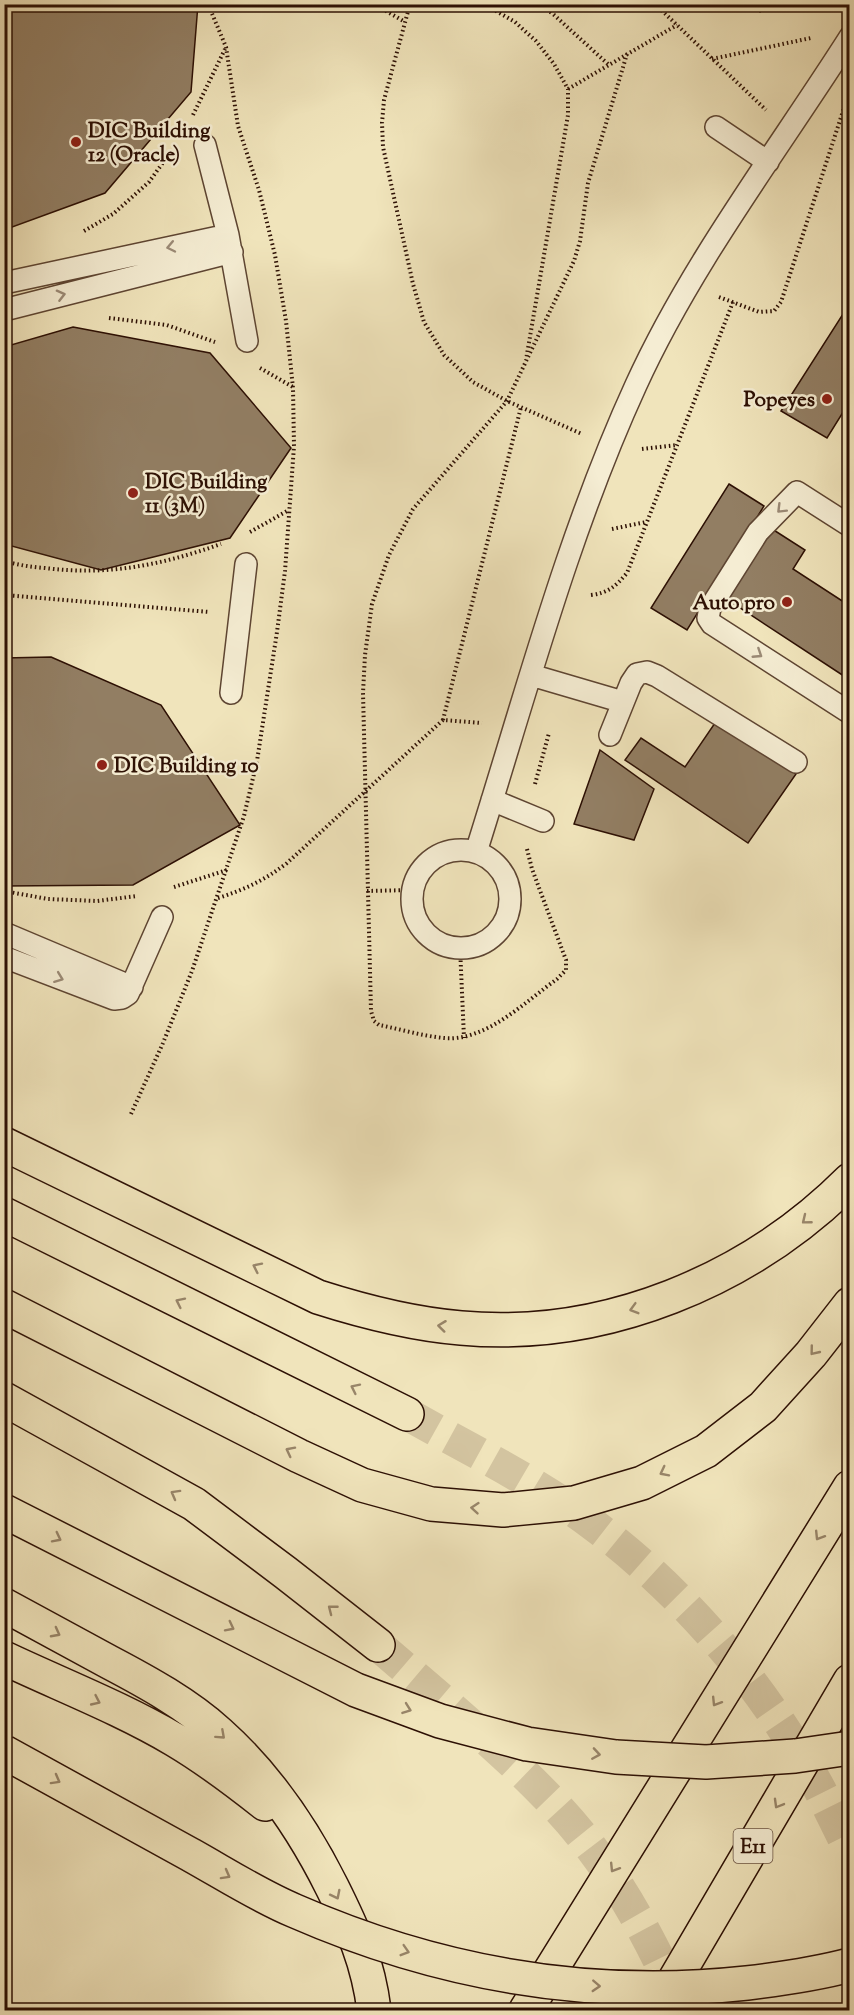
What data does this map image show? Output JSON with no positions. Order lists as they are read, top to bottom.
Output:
{
  "streets": {
    "highway": ["E11"]
  },
  "places": [
    "DIC Building 12 (Oracle)",
    "Popeyes",
    "DIC Building 11 (3M)",
    "Auto pro",
    "DIC Building 10"
  ]
}
